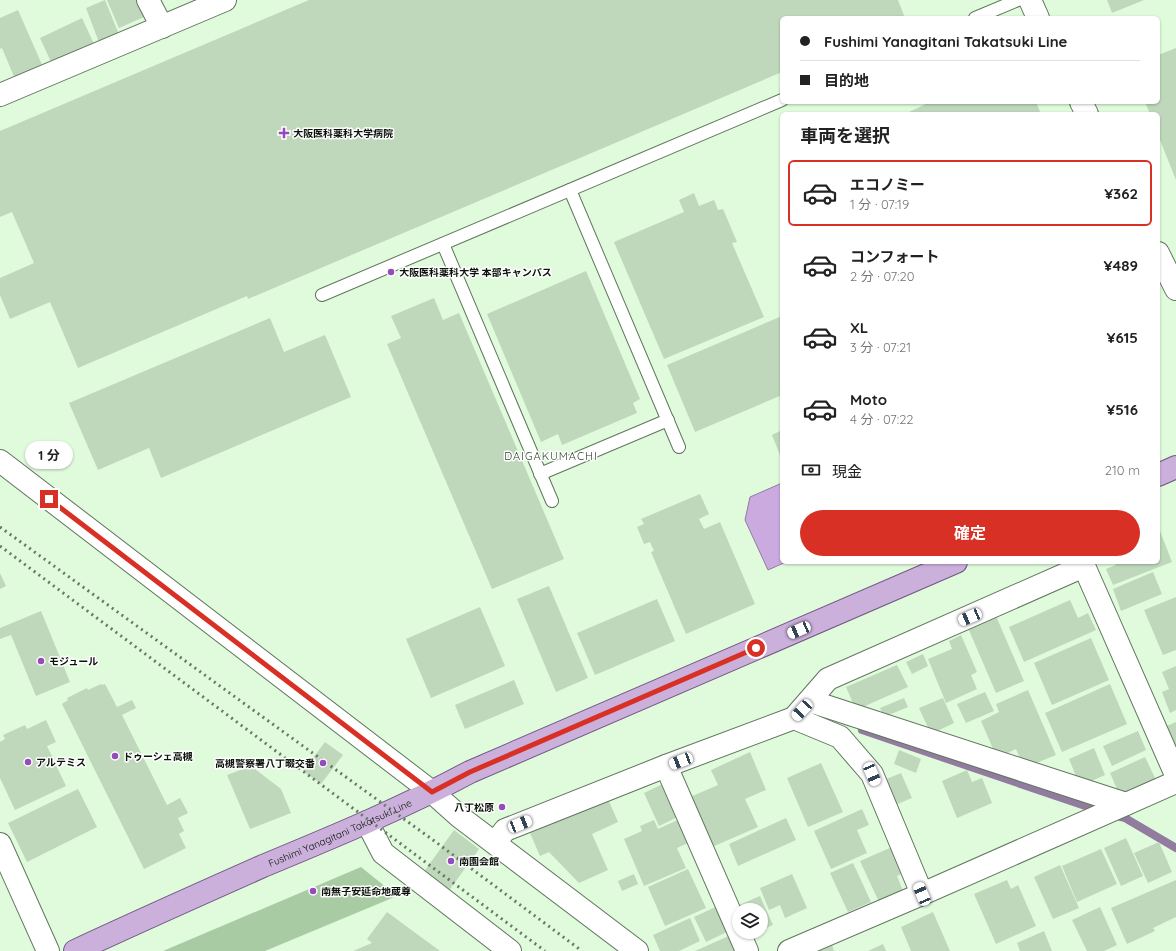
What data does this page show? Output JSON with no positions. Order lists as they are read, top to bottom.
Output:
{
  "streets": {
    "main road": ["Fushimi Yanagitani Takatsuki Line"]
  },
  "districts": ["DAIGAKUMACHI"],
  "places": {
    "health": ["大阪医科薬科大学病院"],
    "other": [
      "大阪医科薬科大学 本部キャンパス",
      "モジュール",
      "ドゥーシェ高槻",
      "アルテミス",
      "高槻警察署八丁畷交番",
      "八丁松原",
      "南園会館",
      "南無子安延命地蔵尊"
    ]
  },
  "page": {
    "banner": ["Fushimi Yanagitani Takatsuki Line", "目的地"],
    "heading": "車両を選択",
    "list": [
      {
        "name": "エコノミー",
        "note": "1 分 · 07:19",
        "value": "¥362"
      },
      {
        "name": "コンフォート",
        "note": "2 分 · 07:20",
        "value": "¥489"
      },
      {
        "name": "XL",
        "note": "3 分 · 07:21",
        "value": "¥615"
      },
      {
        "name": "Moto",
        "note": "4 分 · 07:22",
        "value": "¥516"
      }
    ],
    "bubble": "1 分",
    "pay": ["現金", "210 m"],
    "buttons": "確定"
  }
}
